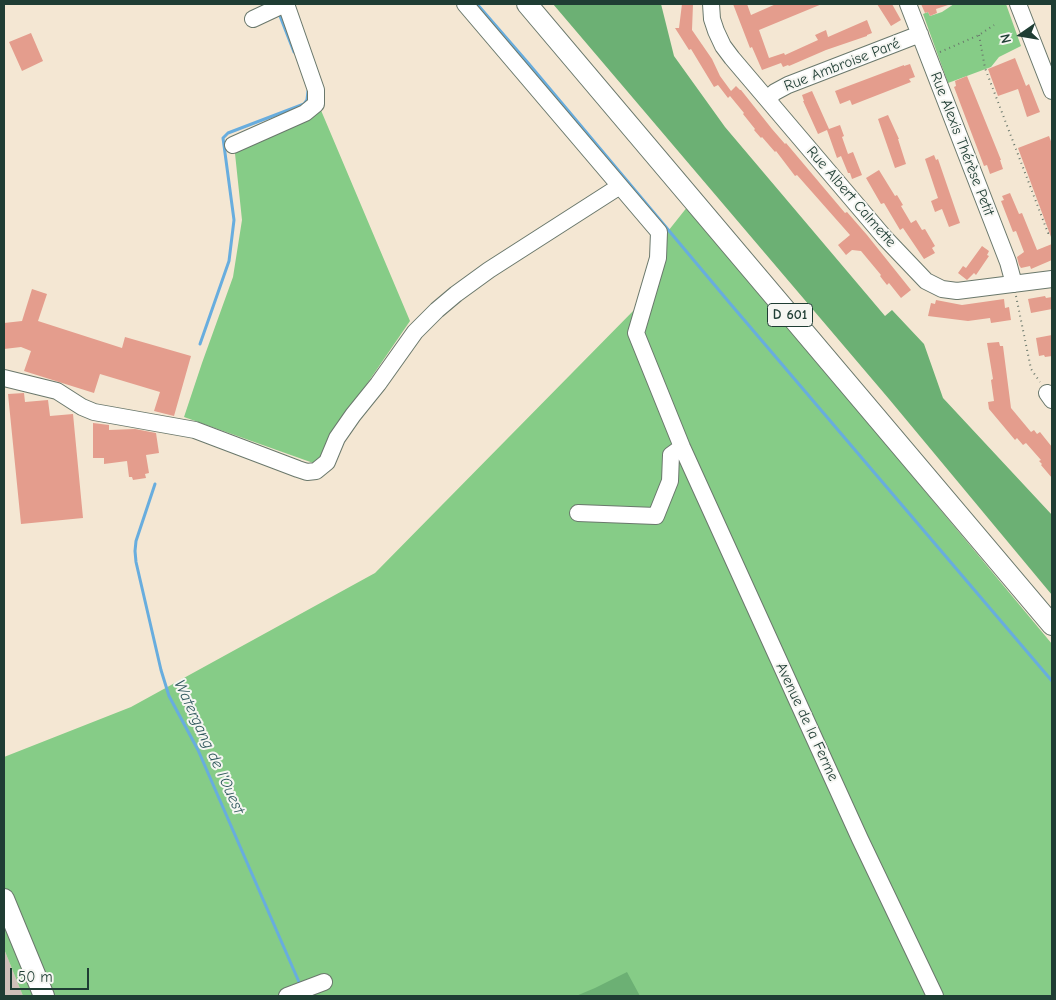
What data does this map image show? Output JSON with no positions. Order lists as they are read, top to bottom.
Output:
{
  "streets": {
    "main road": ["D 601"],
    "street": [
      "Rue Ambroise Paré",
      "Rue Alexis Thérèse Petit",
      "Rue Albert Calmette",
      "Avenue de la Ferme"
    ]
  },
  "crossings": [
    ["Rue Ambroise Paré", "Rue Alexis Thérèse Petit"],
    ["Rue Ambroise Paré", "Rue Albert Calmette"],
    ["Rue Alexis Thérèse Petit", "Rue Albert Calmette"]
  ],
  "water": ["Watergang de l'Ouest"],
  "scale_bar": "50 m",
  "north": "left"
}
